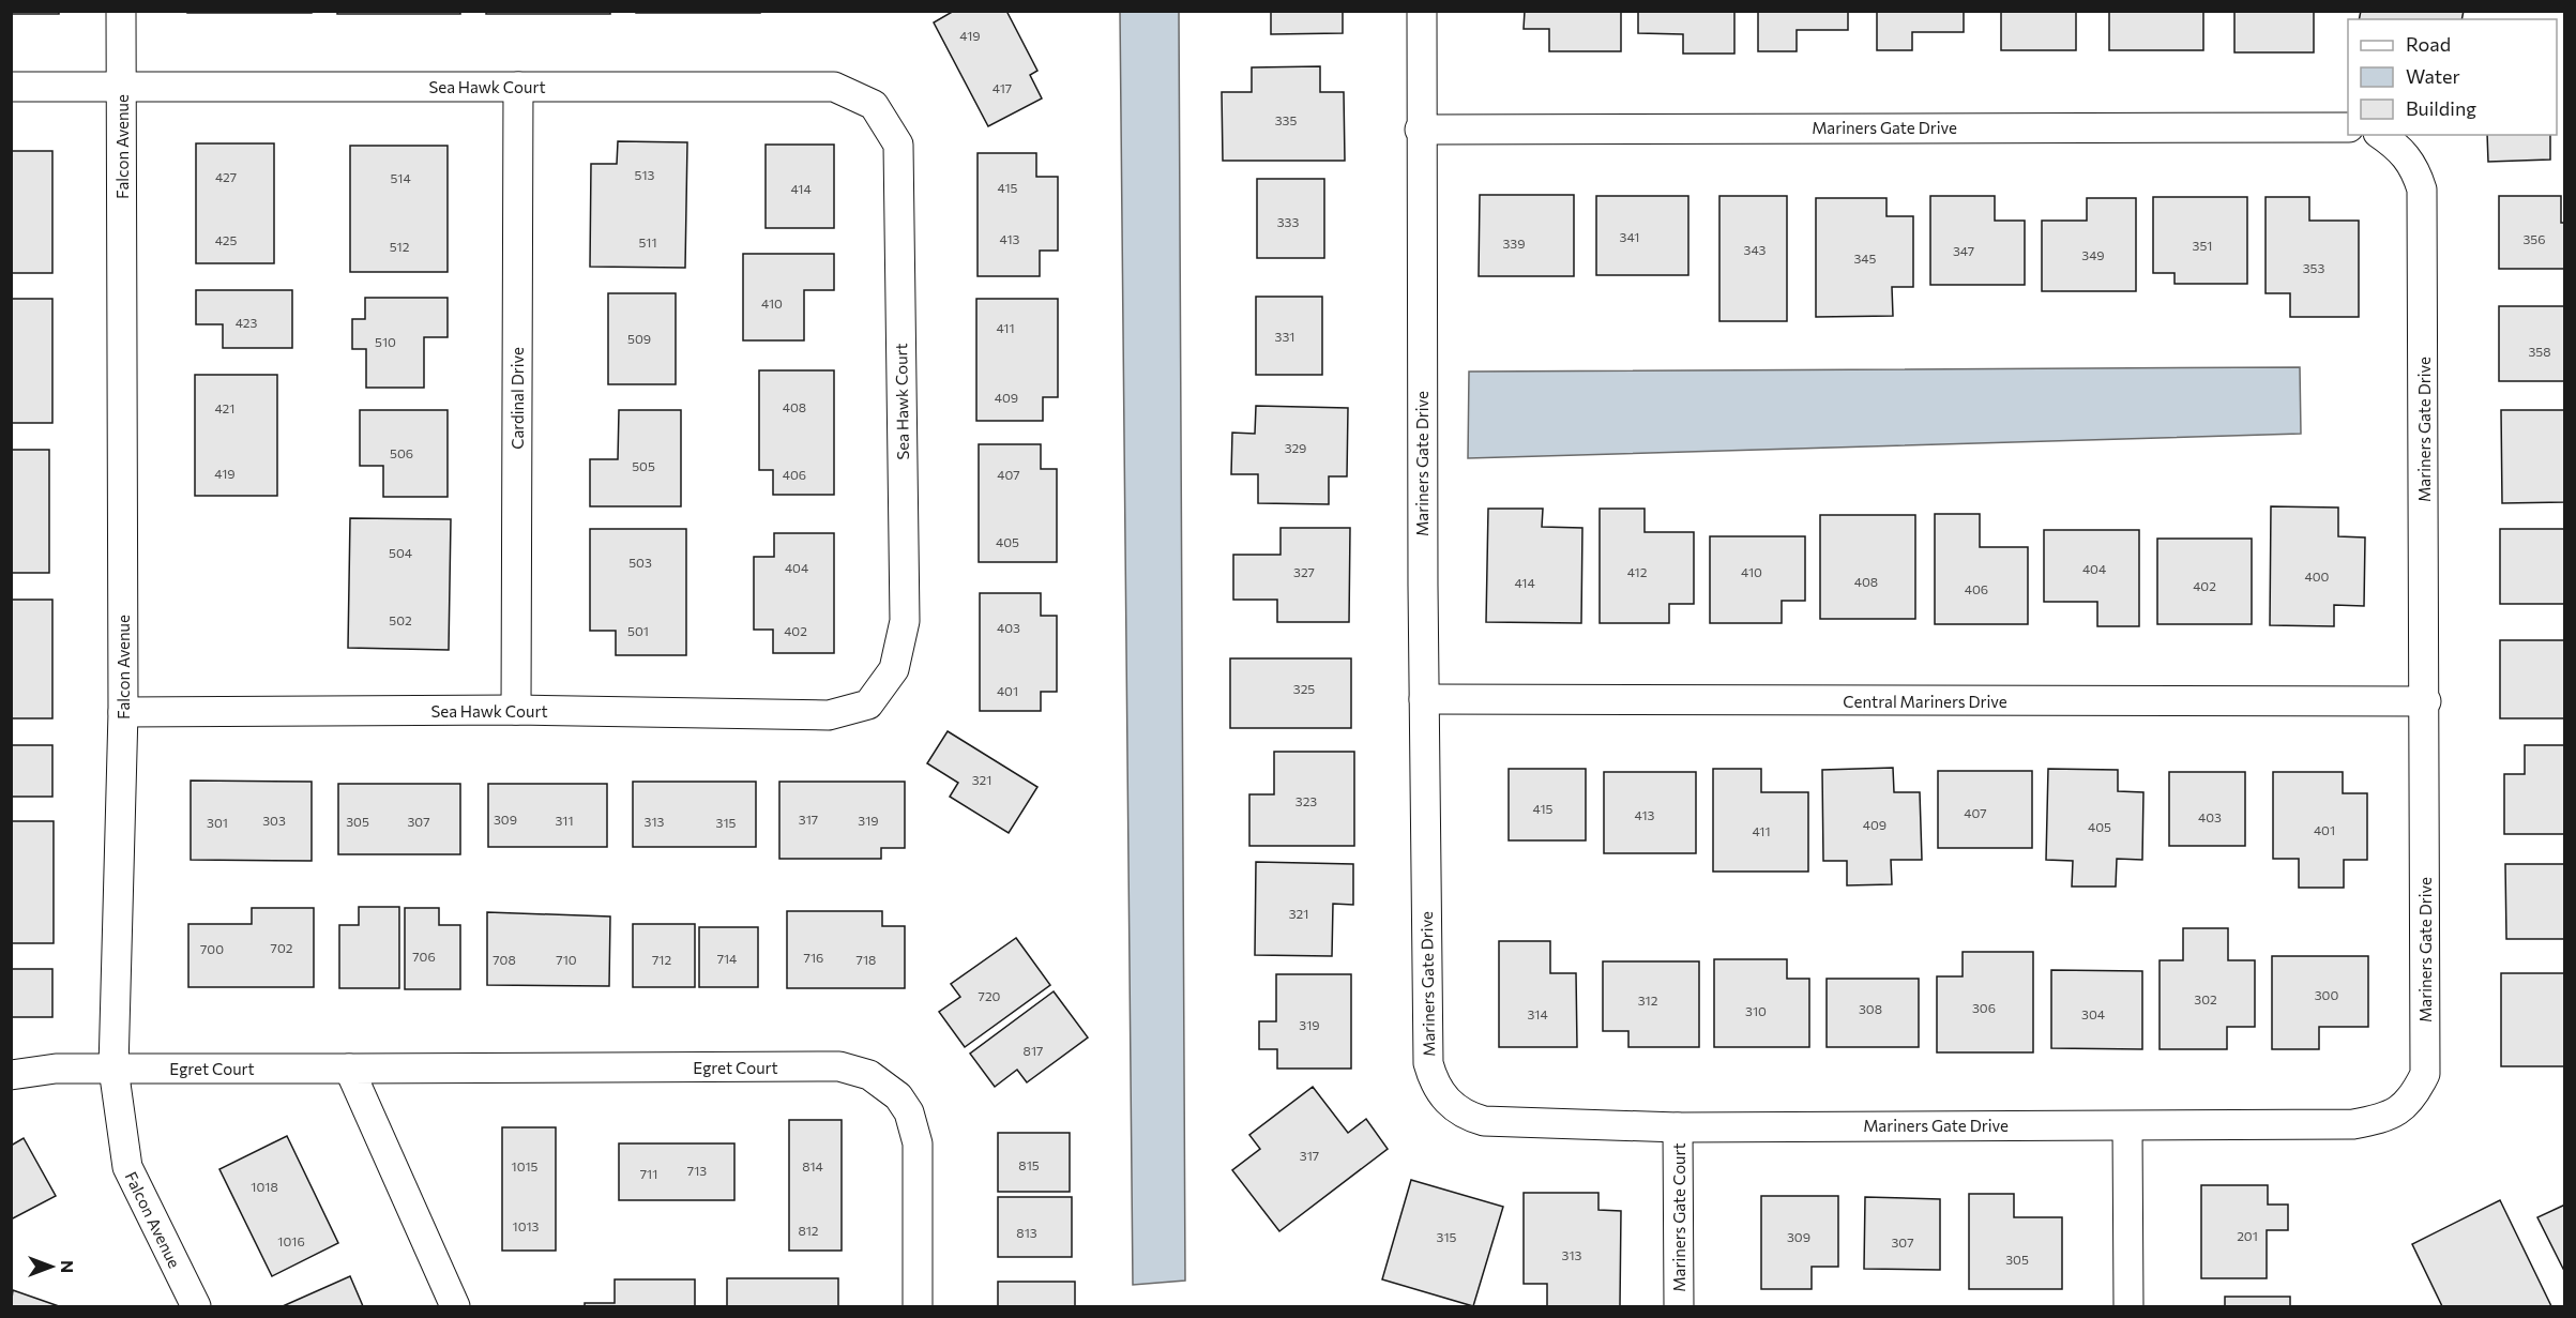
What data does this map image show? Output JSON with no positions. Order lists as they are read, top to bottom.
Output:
{
  "streets": {
    "street": [
      "Sea Hawk Court",
      "Mariners Gate Drive",
      "Falcon Avenue",
      "Cardinal Drive",
      "Central Mariners Drive",
      "Egret Court",
      "Mariners Gate Court"
    ]
  },
  "crossings": [
    ["Sea Hawk Court", "Falcon Avenue"],
    ["Sea Hawk Court", "Cardinal Drive"],
    ["Mariners Gate Drive", "Central Mariners Drive"],
    ["Mariners Gate Drive", "Mariners Gate Court"],
    ["Falcon Avenue", "Egret Court"]
  ],
  "house_numbers": [
    "419",
    "417",
    "335",
    "513",
    "427",
    "514",
    "415",
    "414",
    "333",
    "341",
    "413",
    "356",
    "425",
    "511",
    "339",
    "351",
    "512",
    "343",
    "347",
    "349",
    "345",
    "353",
    "410",
    "423",
    "411",
    "331",
    "509",
    "510",
    "358",
    "409",
    "408",
    "421",
    "329",
    "506",
    "505",
    "419",
    "406",
    "407",
    "405",
    "504",
    "503",
    "404",
    "404",
    "327",
    "412",
    "410",
    "400",
    "408",
    "414",
    "402",
    "406",
    "502",
    "403",
    "501",
    "402",
    "325",
    "401",
    "321",
    "323",
    "415",
    "407",
    "413",
    "403",
    "309",
    "317",
    "303",
    "311",
    "319",
    "305",
    "307",
    "313",
    "301",
    "315",
    "409",
    "405",
    "401",
    "411",
    "321",
    "702",
    "700",
    "706",
    "716",
    "714",
    "708",
    "710",
    "712",
    "718",
    "300",
    "720",
    "302",
    "312",
    "306",
    "308",
    "310",
    "314",
    "304",
    "319",
    "817",
    "317",
    "815",
    "1015",
    "814",
    "713",
    "711",
    "1018",
    "1013",
    "812",
    "813",
    "201",
    "315",
    "309",
    "1016",
    "307",
    "313",
    "305"
  ],
  "legend": ["Road", "Water", "Building"],
  "north": "right"
}
